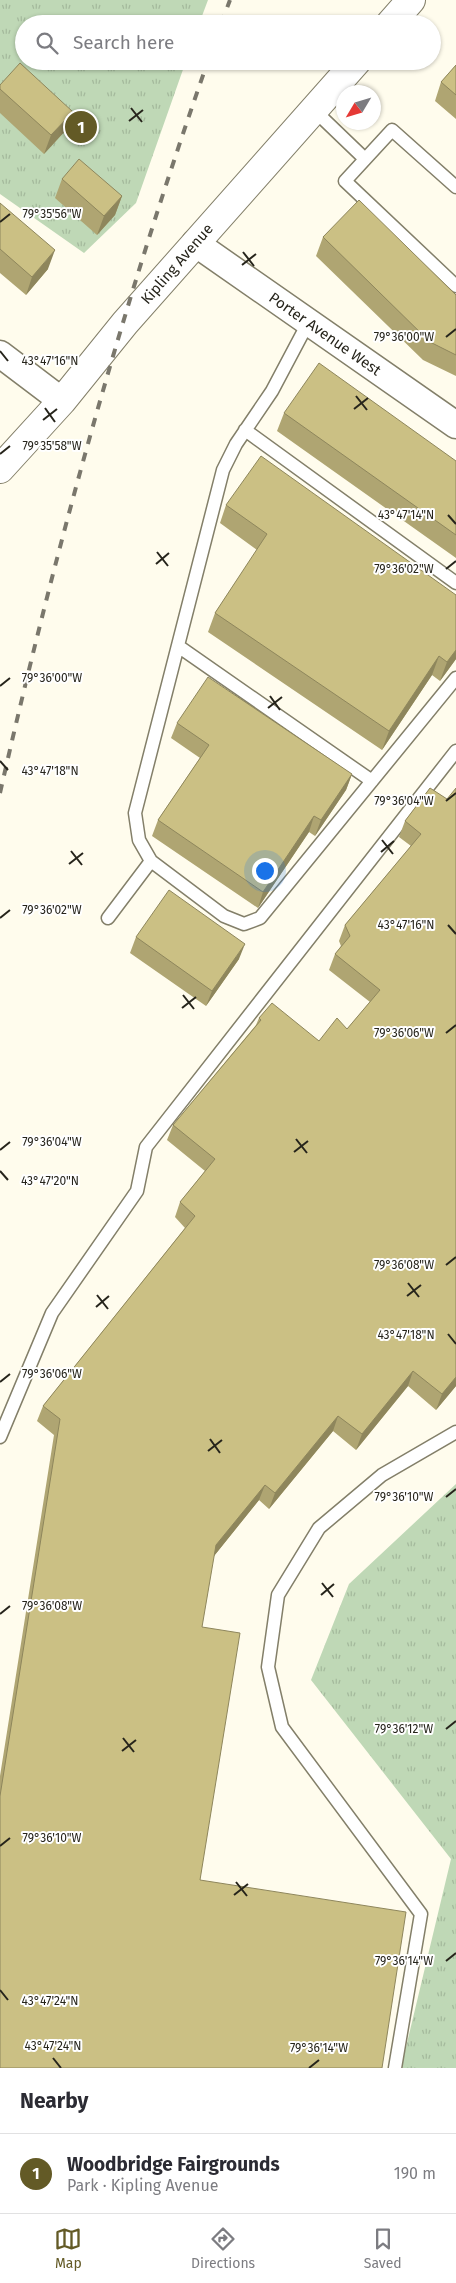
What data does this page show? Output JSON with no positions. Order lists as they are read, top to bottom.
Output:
{
  "streets": {
    "street": ["Kipling Avenue", "Porter Avenue West"]
  },
  "crossings": [
    ["Kipling Avenue", "Porter Avenue West"]
  ],
  "north": "bottom left",
  "page": {
    "search": "Search here",
    "pins": "1",
    "heading": "Nearby",
    "list": [
      {
        "mark": "1",
        "name": "Woodbridge Fairgrounds",
        "note": "Park · Kipling Avenue",
        "value": "190 m"
      }
    ],
    "nav": ["Map", "Directions", "Saved"]
  },
  "coordinates": [
    "79°35'56\"W",
    "79°36'00\"W",
    "43°47'16\"N",
    "79°35'58\"W",
    "43°47'14\"N",
    "79°36'02\"W",
    "43°47'18\"N",
    "79°36'04\"W",
    "79°36'06\"W",
    "43°47'20\"N",
    "79°36'08\"W",
    "79°36'10\"W",
    "79°36'12\"W",
    "79°36'14\"W",
    "43°47'24\"N"
  ]
}
